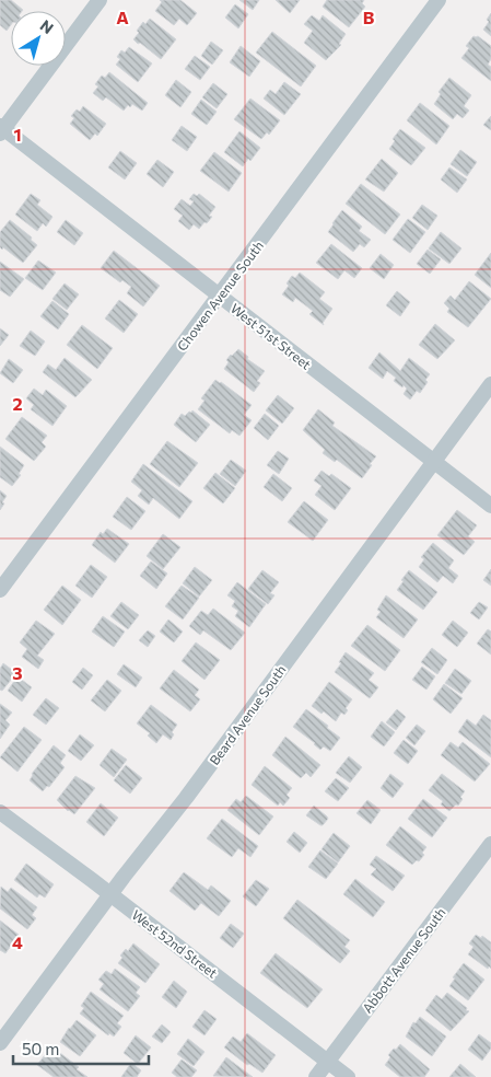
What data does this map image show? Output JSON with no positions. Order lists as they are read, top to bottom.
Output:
{
  "streets": {
    "street": [
      "Chowen Avenue South",
      "West 51st Street",
      "Beard Avenue South",
      "West 52nd Street",
      "Abbott Avenue South"
    ]
  },
  "crossings": [
    ["Chowen Avenue South", "West 51st Street"],
    ["West 51st Street", "Beard Avenue South"],
    ["Beard Avenue South", "West 52nd Street"],
    ["West 52nd Street", "Abbott Avenue South"]
  ],
  "scale_bar": "50 m",
  "north": "top right",
  "grid": {
    "columns": ["A", "B"],
    "rows": [
      "1",
      "2",
      "3",
      "4"
    ]
  }
}
